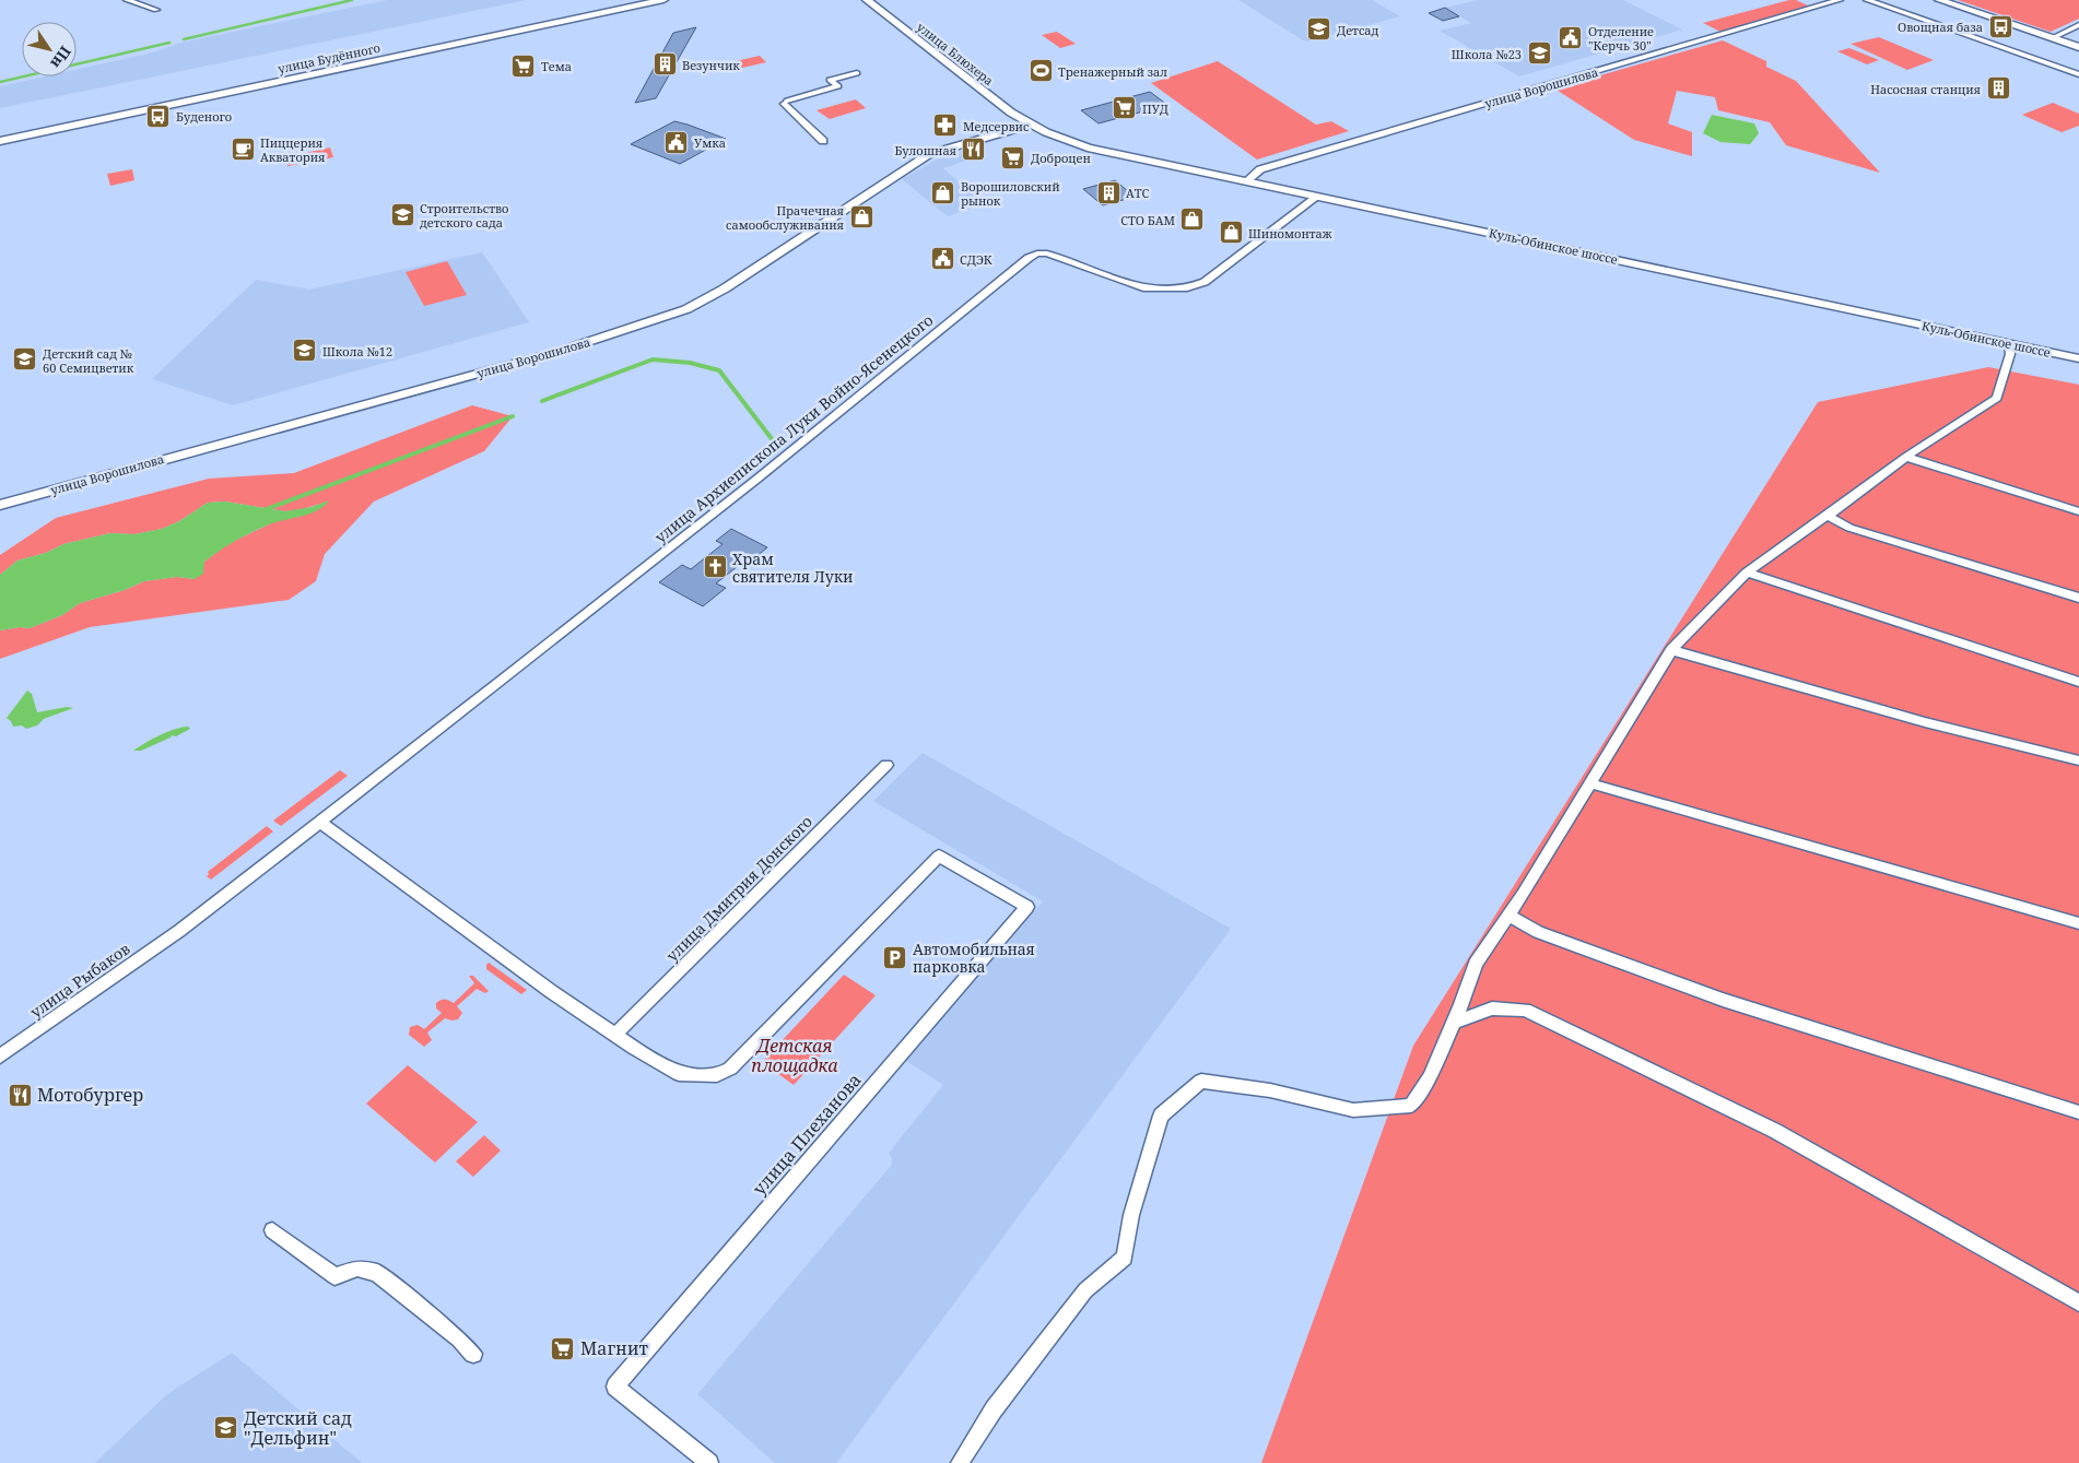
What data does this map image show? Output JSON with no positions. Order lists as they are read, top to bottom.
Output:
{
  "streets": {
    "main road": [
      "улица Блюхера",
      "улица Будённого",
      "улица Ворошилова",
      "Куль-Обинское шоссе"
    ],
    "street": [
      "улица Архиепископа Луки Войно-Ясенецкого",
      "улица Дмитрия Донского",
      "улица Рыбаков",
      "улица Плеханова"
    ]
  },
  "crossings": [
    ["улица Блюхера", "улица Ворошилова"],
    ["улица Блюхера", "Куль-Обинское шоссе"],
    ["улица Ворошилова", "Куль-Обинское шоссе"],
    ["Куль-Обинское шоссе", "улица Архиепископа Луки Войно-Ясенецкого"],
    ["улица Архиепископа Луки Войно-Ясенецкого", "улица Рыбаков"],
    ["улица Дмитрия Донского", "улица Плеханова"]
  ],
  "parks": ["Детская площадка"],
  "places": {
    "bus stop": ["Овощная база", "Буденого"],
    "school or university": [
      "Детсад",
      "Школа №23",
      "Строительство детского сада",
      "Школа №12",
      "Детский сад № 60 Семицветик",
      "Детский сад \"Дельфин\""
    ],
    "public building": ["Отделение \"Керчь 30\"", "Умка", "СДЭК"],
    "building": ["Везунчик", "Насосная станция", "АТС"],
    "supermarket": [
      "Тема",
      "ПУД",
      "Доброцен",
      "Магнит"
    ],
    "sports": ["Тренажерный зал"],
    "pharmacy": ["Медсервис"],
    "cafe": ["Пиццерия Акватория"],
    "restaurant": ["Булошная", "Мотобургер"],
    "shop": [
      "Ворошиловский рынок",
      "Прачечная самообслуживания",
      "СТО БАМ",
      "Шиномонтаж"
    ],
    "church": ["Храм святителя Луки"],
    "parking": ["Автомобильная парковка"]
  },
  "north": "bottom right"
}
